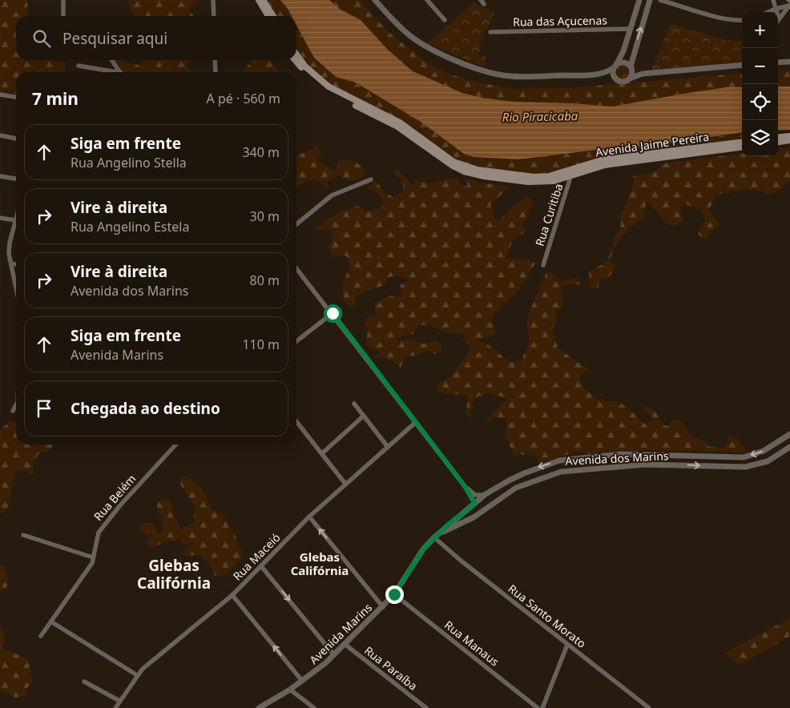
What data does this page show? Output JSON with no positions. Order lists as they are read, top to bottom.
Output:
{
  "streets": {
    "main road": ["Avenida Jaime Pereira"],
    "street": [
      "Rua das Açucenas",
      "Rua Curitiba",
      "Avenida dos Marins",
      "Rua Belém",
      "Rua Maceió",
      "Rua Santo Morato",
      "Avenida Marins",
      "Rua Manaus",
      "Rua Paraíba"
    ]
  },
  "crossings": [
    ["Avenida Jaime Pereira", "Rua Curitiba"],
    ["Avenida dos Marins", "Rua Santo Morato"],
    ["Avenida dos Marins", "Avenida Marins"],
    ["Rua Santo Morato", "Avenida Marins"],
    ["Avenida Marins", "Rua Manaus"],
    ["Avenida Marins", "Rua Paraíba"]
  ],
  "districts": ["Glebas Califórnia", "Glebas Califórnia"],
  "water": ["Rio Piracicaba"],
  "page": {
    "map_buttons": ["+", "−"],
    "search": "Pesquisar aqui",
    "heading": ["7 min", "A pé · 560 m"],
    "list": [
      ["Siga em frente", "Rua Angelino Stella", "340 m"],
      ["Vire à direita", "Rua Angelino Estela", "30 m"],
      ["Vire à direita", "Avenida dos Marins", "80 m"],
      ["Siga em frente", "Avenida Marins", "110 m"],
      "Chegada ao destino"
    ]
  }
}
